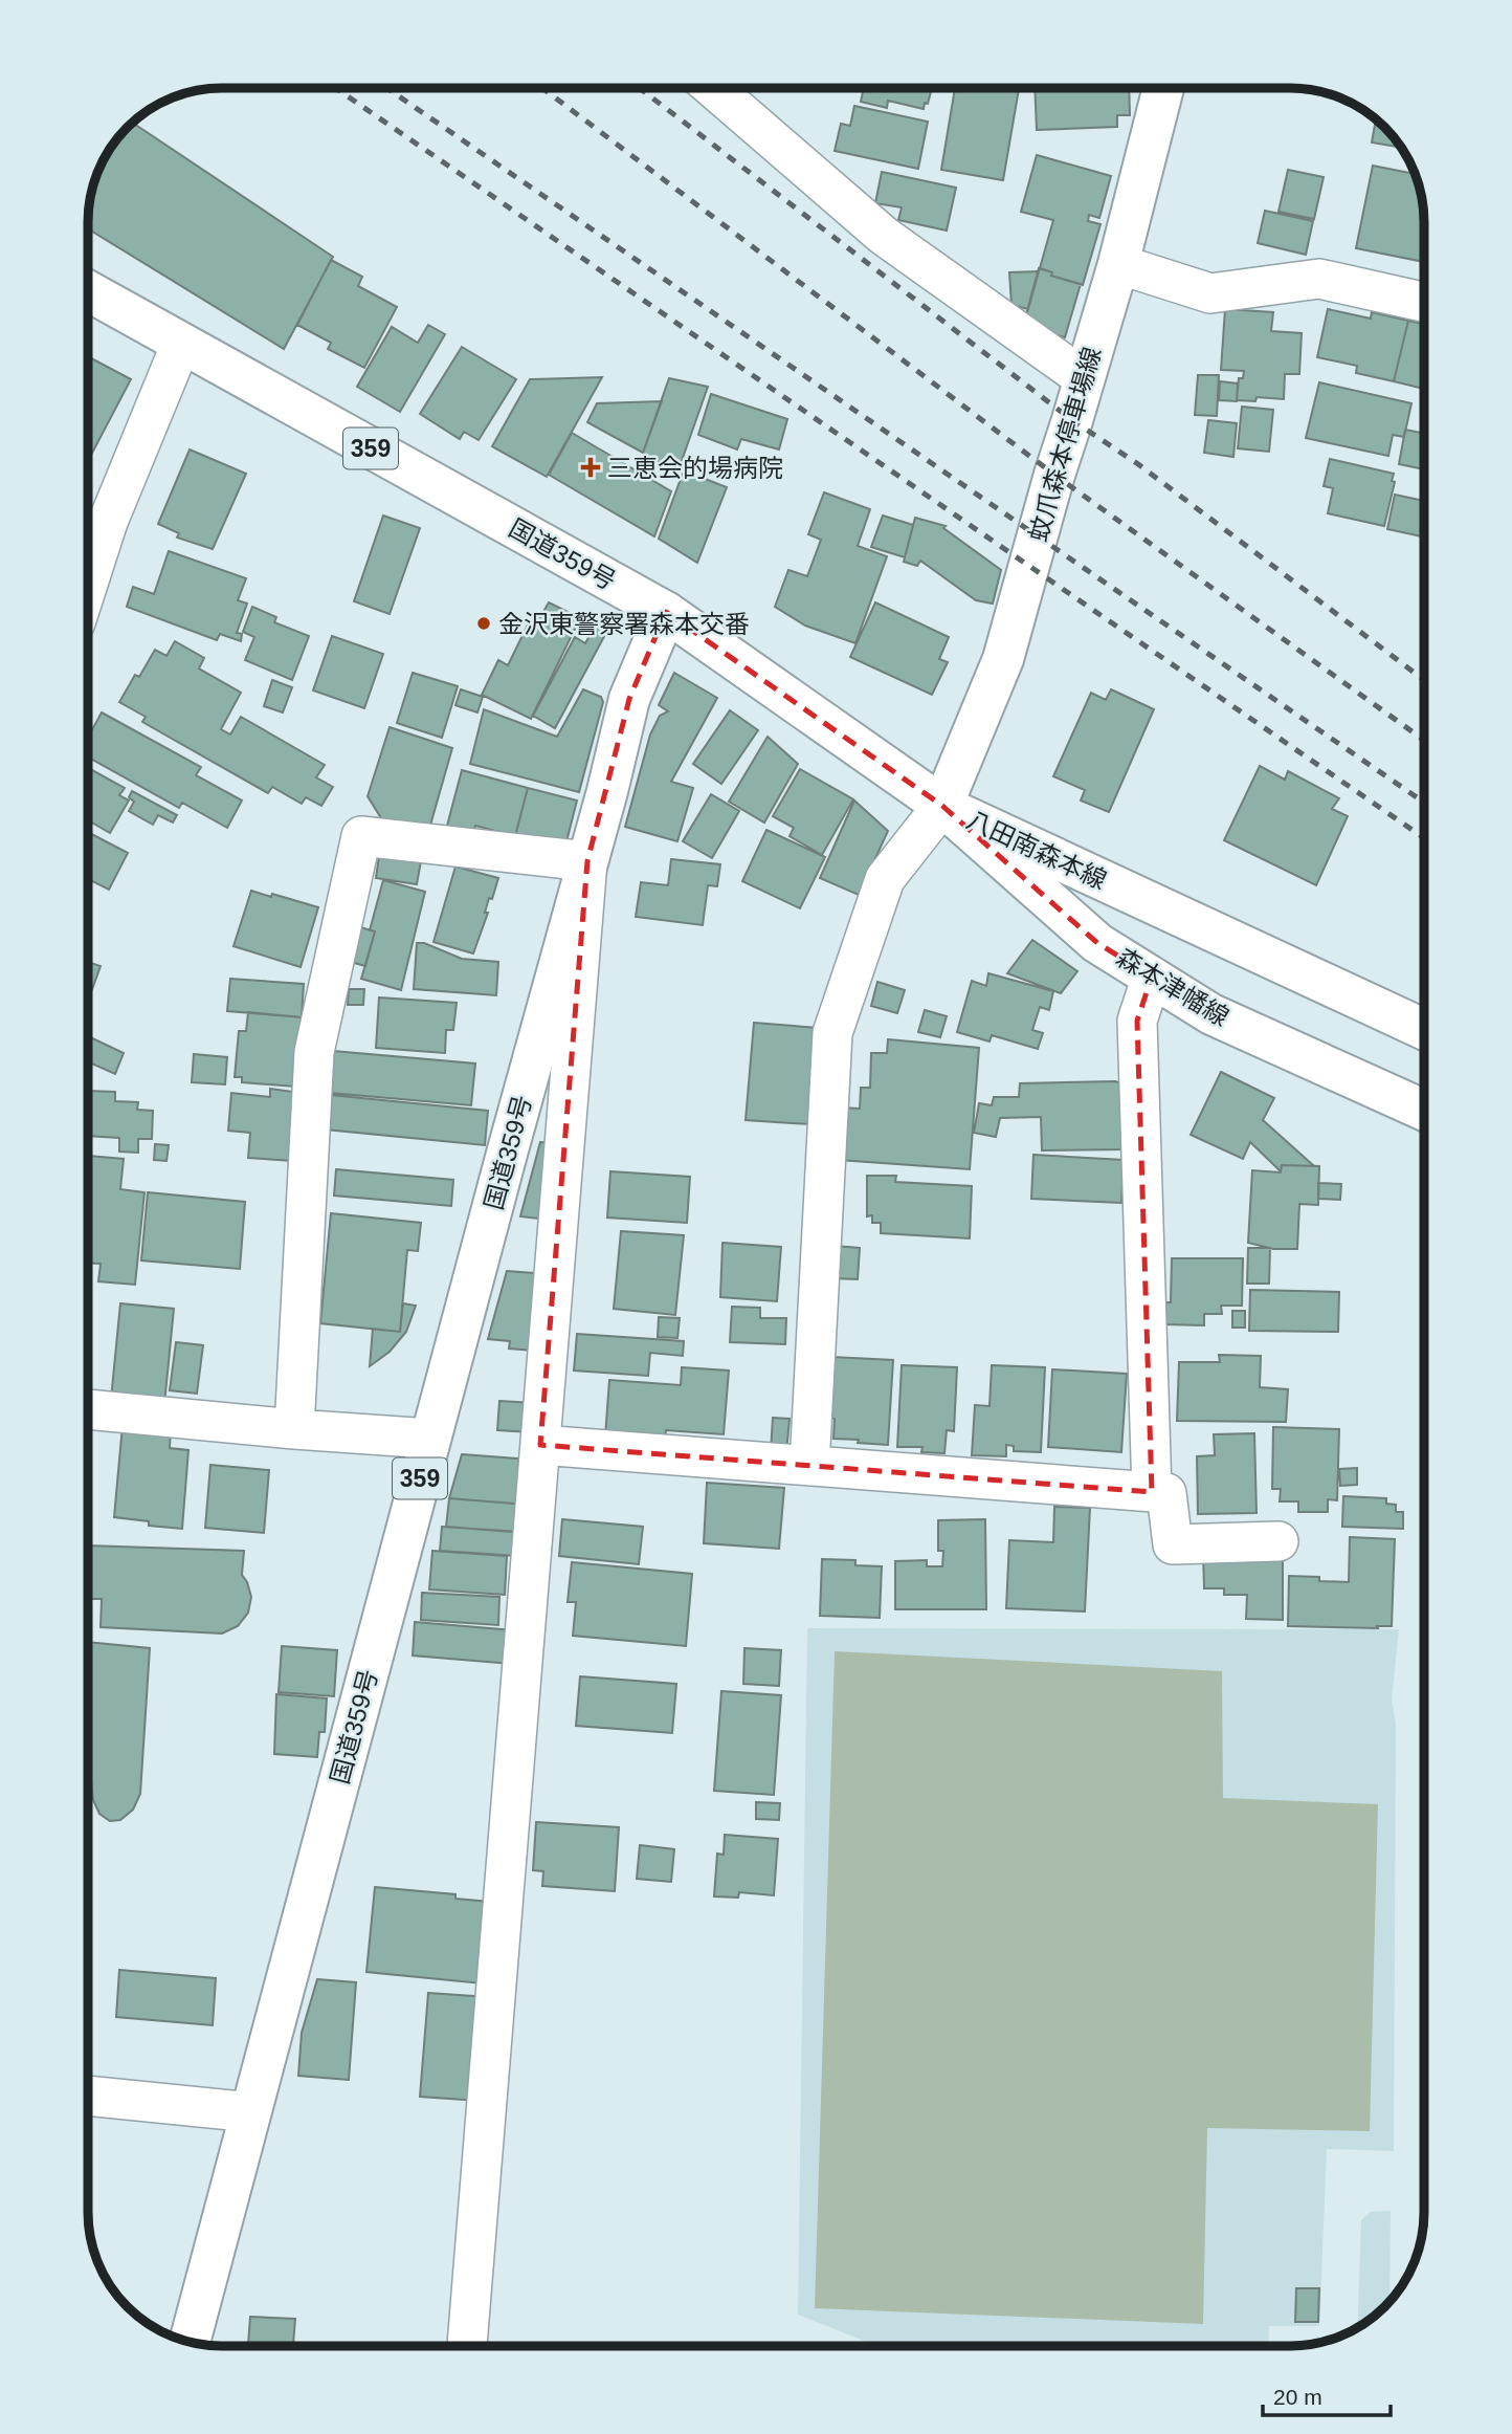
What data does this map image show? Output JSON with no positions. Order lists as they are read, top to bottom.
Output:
{
  "streets": {
    "main road": [
      "蚊爪森本停車場線",
      "359",
      "国道359号",
      "八田南森本線",
      "森本津幡線"
    ]
  },
  "crossings": [
    ["蚊爪森本停車場線", "八田南森本線"],
    ["蚊爪森本停車場線", "森本津幡線"],
    ["国道359号", "八田南森本線"],
    ["八田南森本線", "森本津幡線"]
  ],
  "places": {
    "health": ["三恵会的場病院"],
    "other": ["金沢東警察署森本交番"]
  },
  "scale_bar": "20 m"
}
